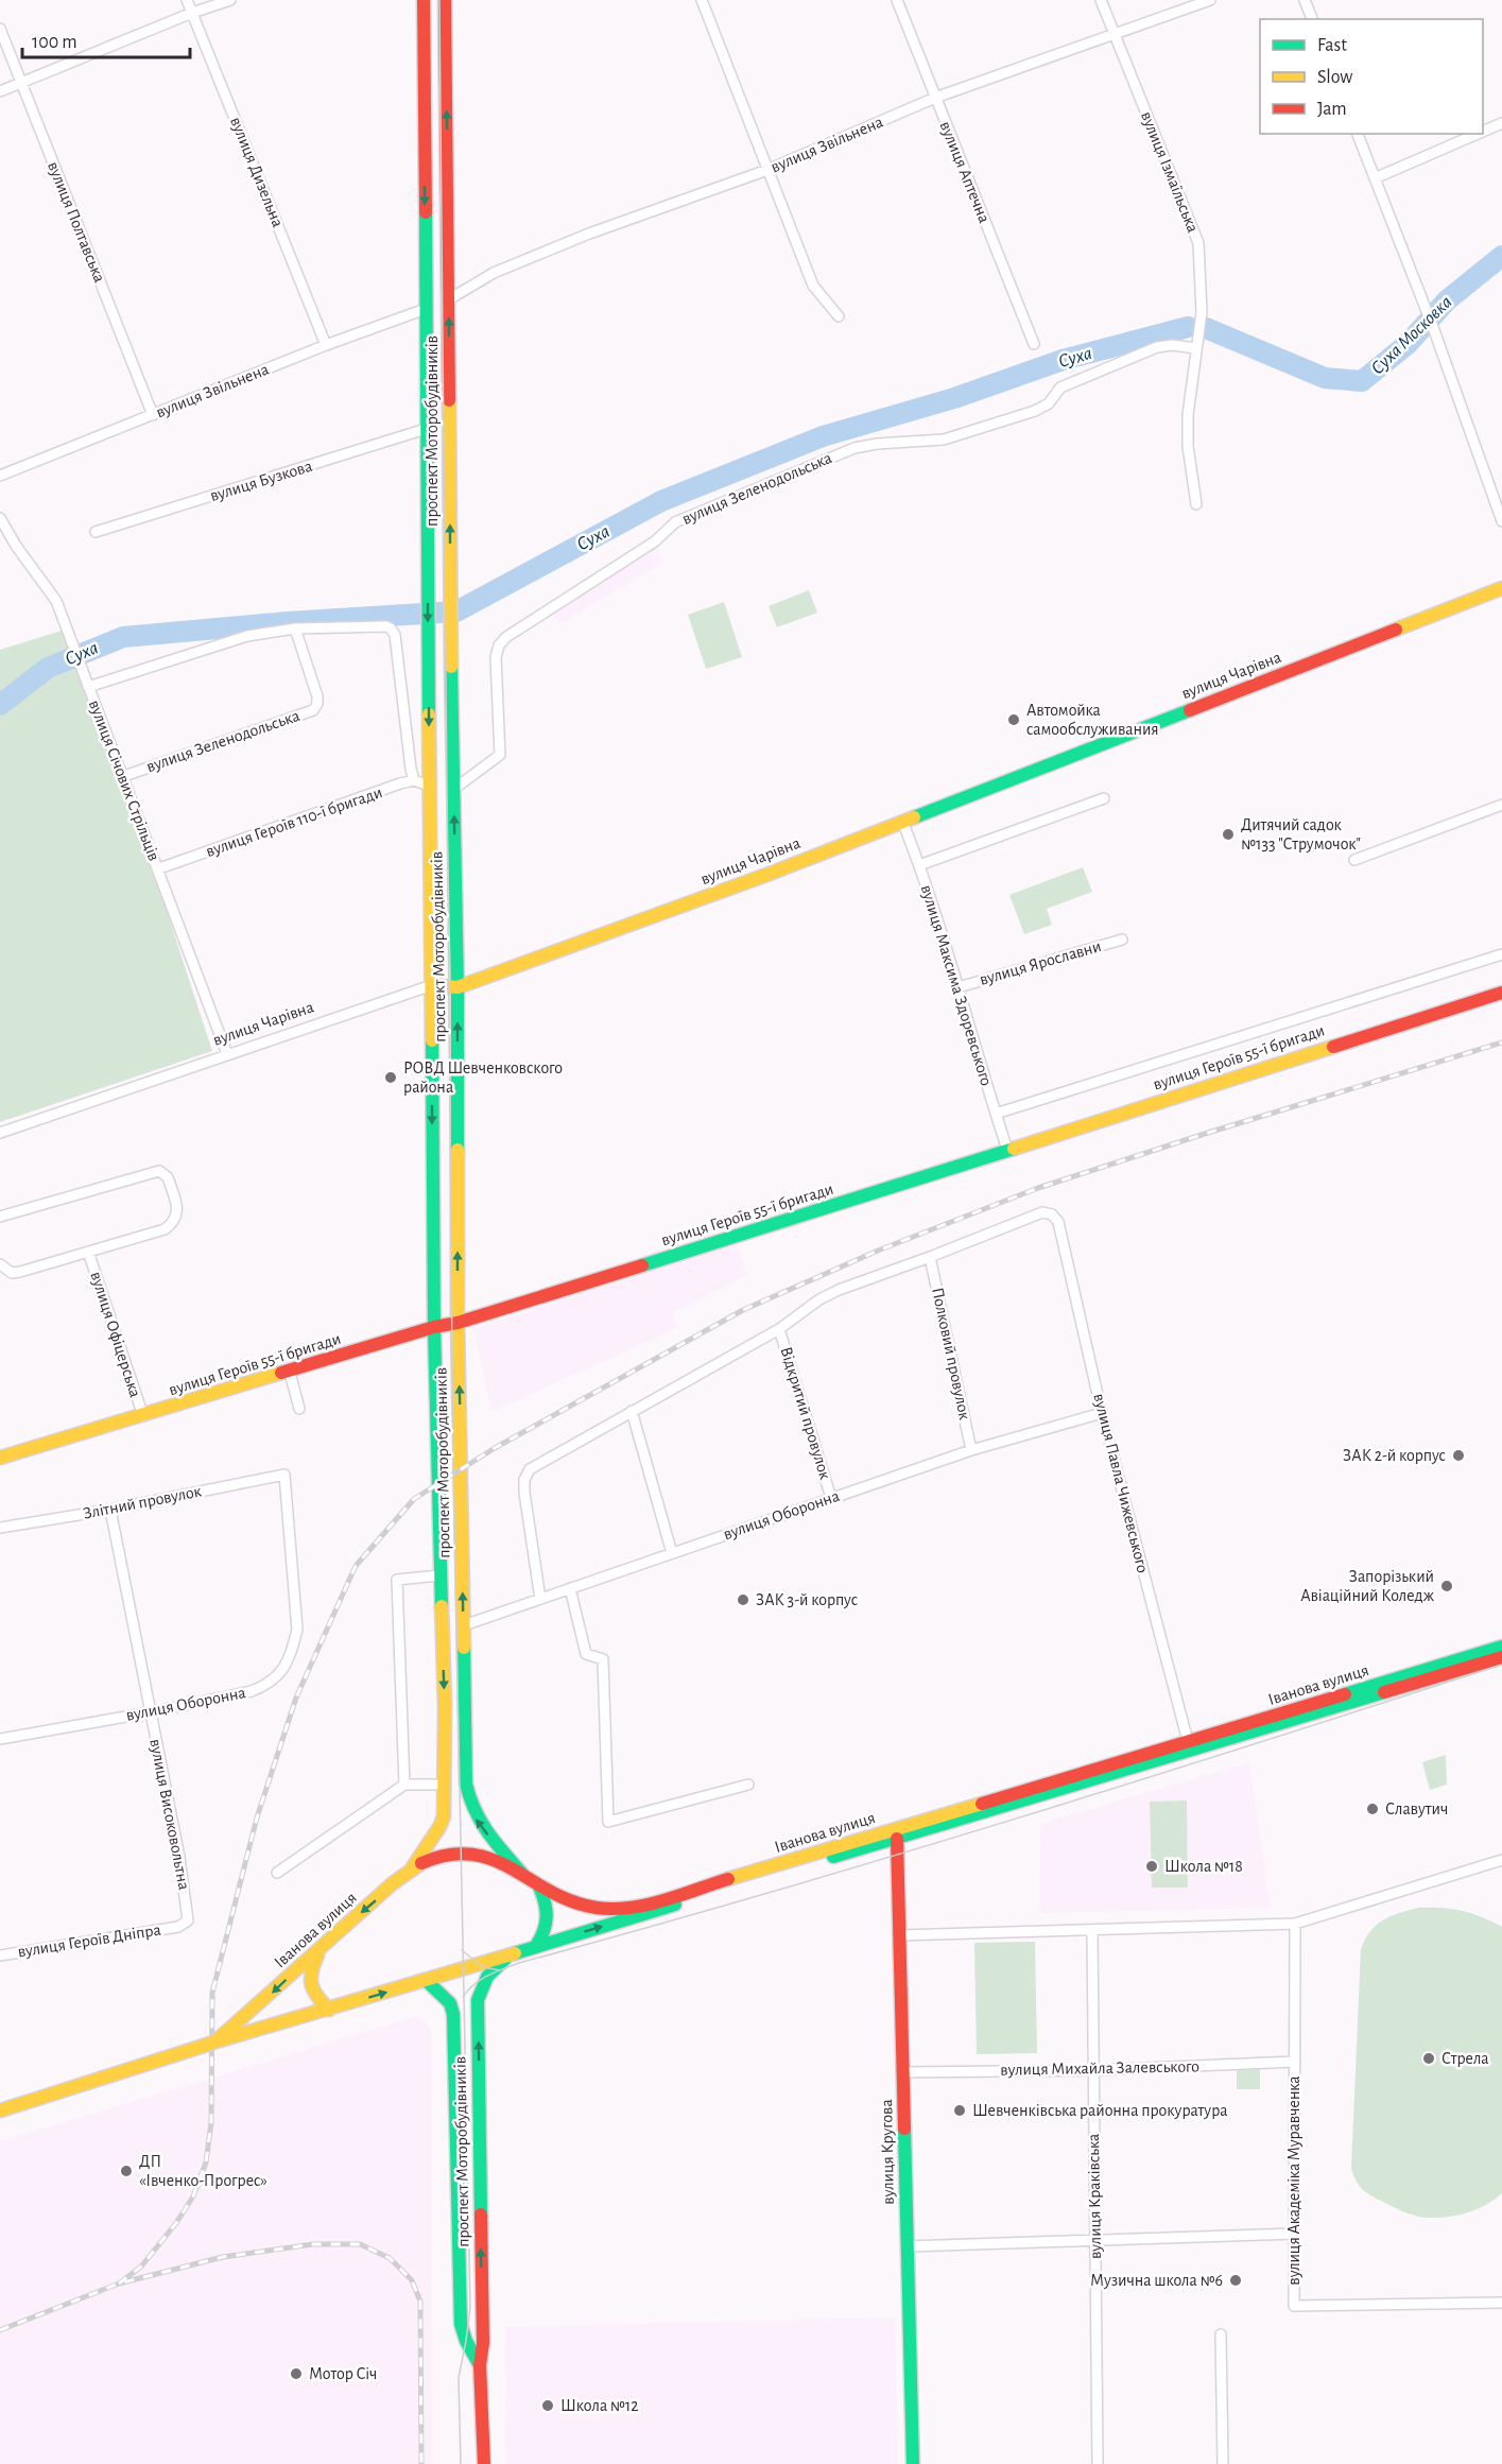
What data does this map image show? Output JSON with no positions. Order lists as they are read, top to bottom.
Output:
{
  "streets": {
    "main road": [
      "проспект Моторобудівників",
      "вулиця Чарівна",
      "вулиця Героїв 55-ї бригади",
      "Іванова вулиця",
      "вулиця Кругова"
    ],
    "street": [
      "вулиця Звільнена",
      "вулиця Дизельна",
      "вулиця Аптечна",
      "вулиця Ізмаїльська",
      "вулиця Полтавська",
      "вулиця Бузкова",
      "вулиця Зеленодольська",
      "вулиця Січових Стрільців",
      "вулиця Героїв 110-ї бригади",
      "вулиця Ярославни",
      "вулиця Максима Здоревського",
      "вулиця Офіцерська",
      "Полковий провулок",
      "Відкритий провулок",
      "вулиця Павла Чижевського",
      "Злітний провулок",
      "вулиця Оборонна",
      "вулиця Високовольтна",
      "вулиця Героїв Дніпра",
      "вулиця Михайла Залевського",
      "вулиця Академіка Муравченка",
      "вулиця Краківська"
    ]
  },
  "crossings": [
    ["вулиця Звільнена", "вулиця Дизельна"],
    ["вулиця Звільнена", "вулиця Аптечна"],
    ["вулиця Звільнена", "вулиця Ізмаїльська"],
    ["вулиця Звільнена", "вулиця Полтавська"],
    ["вулиця Звільнена", "проспект Моторобудівників"],
    ["вулиця Ізмаїльська", "вулиця Зеленодольська"],
    ["проспект Моторобудівників", "вулиця Бузкова"],
    ["проспект Моторобудівників", "вулиця Зеленодольська"],
    ["проспект Моторобудівників", "вулиця Чарівна"],
    ["проспект Моторобудівників", "вулиця Героїв 55-ї бригади"],
    ["проспект Моторобудівників", "вулиця Оборонна"],
    ["проспект Моторобудівників", "Іванова вулиця"],
    ["вулиця Зеленодольська", "вулиця Січових Стрільців"],
    ["вулиця Чарівна", "вулиця Січових Стрільців"],
    ["вулиця Чарівна", "вулиця Максима Здоревського"],
    ["вулиця Січових Стрільців", "вулиця Героїв 110-ї бригади"],
    ["вулиця Ярославни", "вулиця Максима Здоревського"],
    ["вулиця Максима Здоревського", "вулиця Героїв 55-ї бригади"],
    ["вулиця Героїв 55-ї бригади", "вулиця Офіцерська"],
    ["Полковий провулок", "вулиця Павла Чижевського"],
    ["Полковий провулок", "вулиця Оборонна"],
    ["Відкритий провулок", "вулиця Оборонна"],
    ["вулиця Павла Чижевського", "вулиця Оборонна"],
    ["вулиця Павла Чижевського", "Іванова вулиця"],
    ["Злітний провулок", "вулиця Оборонна"],
    ["Злітний провулок", "вулиця Високовольтна"],
    ["вулиця Оборонна", "вулиця Високовольтна"],
    ["Іванова вулиця", "вулиця Кругова"],
    ["вулиця Високовольтна", "вулиця Героїв Дніпра"],
    ["вулиця Михайла Залевського", "вулиця Кругова"],
    ["вулиця Михайла Залевського", "вулиця Академіка Муравченка"],
    ["вулиця Михайла Залевського", "вулиця Краківська"]
  ],
  "water": ["Суха Московка", "Суха"],
  "places": [
    "Автомойка самообслуживания",
    "Дитячий садок №133 \"Струмочок\"",
    "РОВД Шевченковского района",
    "ЗАК 2-й корпус",
    "Запорізький Авіаційний Коледж",
    "ЗАК 3-й корпус",
    "Славутич",
    "Школа №18",
    "Стрела",
    "Шевченківська районна прокуратура",
    "ДП «Івченко-Прогрес»",
    "Музична школа №6",
    "Мотор Січ",
    "Школа №12"
  ],
  "legend": ["Fast", "Slow", "Jam"],
  "scale_bar": "100 m"
}
